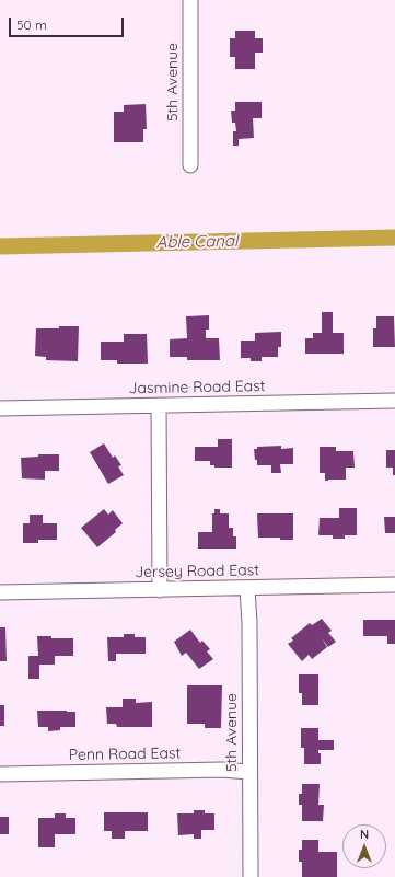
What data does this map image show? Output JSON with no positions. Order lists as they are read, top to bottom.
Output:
{
  "streets": {
    "street": [
      "5th Avenue",
      "Jasmine Road East",
      "Jersey Road East",
      "Penn Road East"
    ]
  },
  "crossings": [
    ["5th Avenue", "Jersey Road East"],
    ["5th Avenue", "Penn Road East"]
  ],
  "water": ["Able Canal"],
  "scale_bar": "50 m",
  "north": "top"
}
